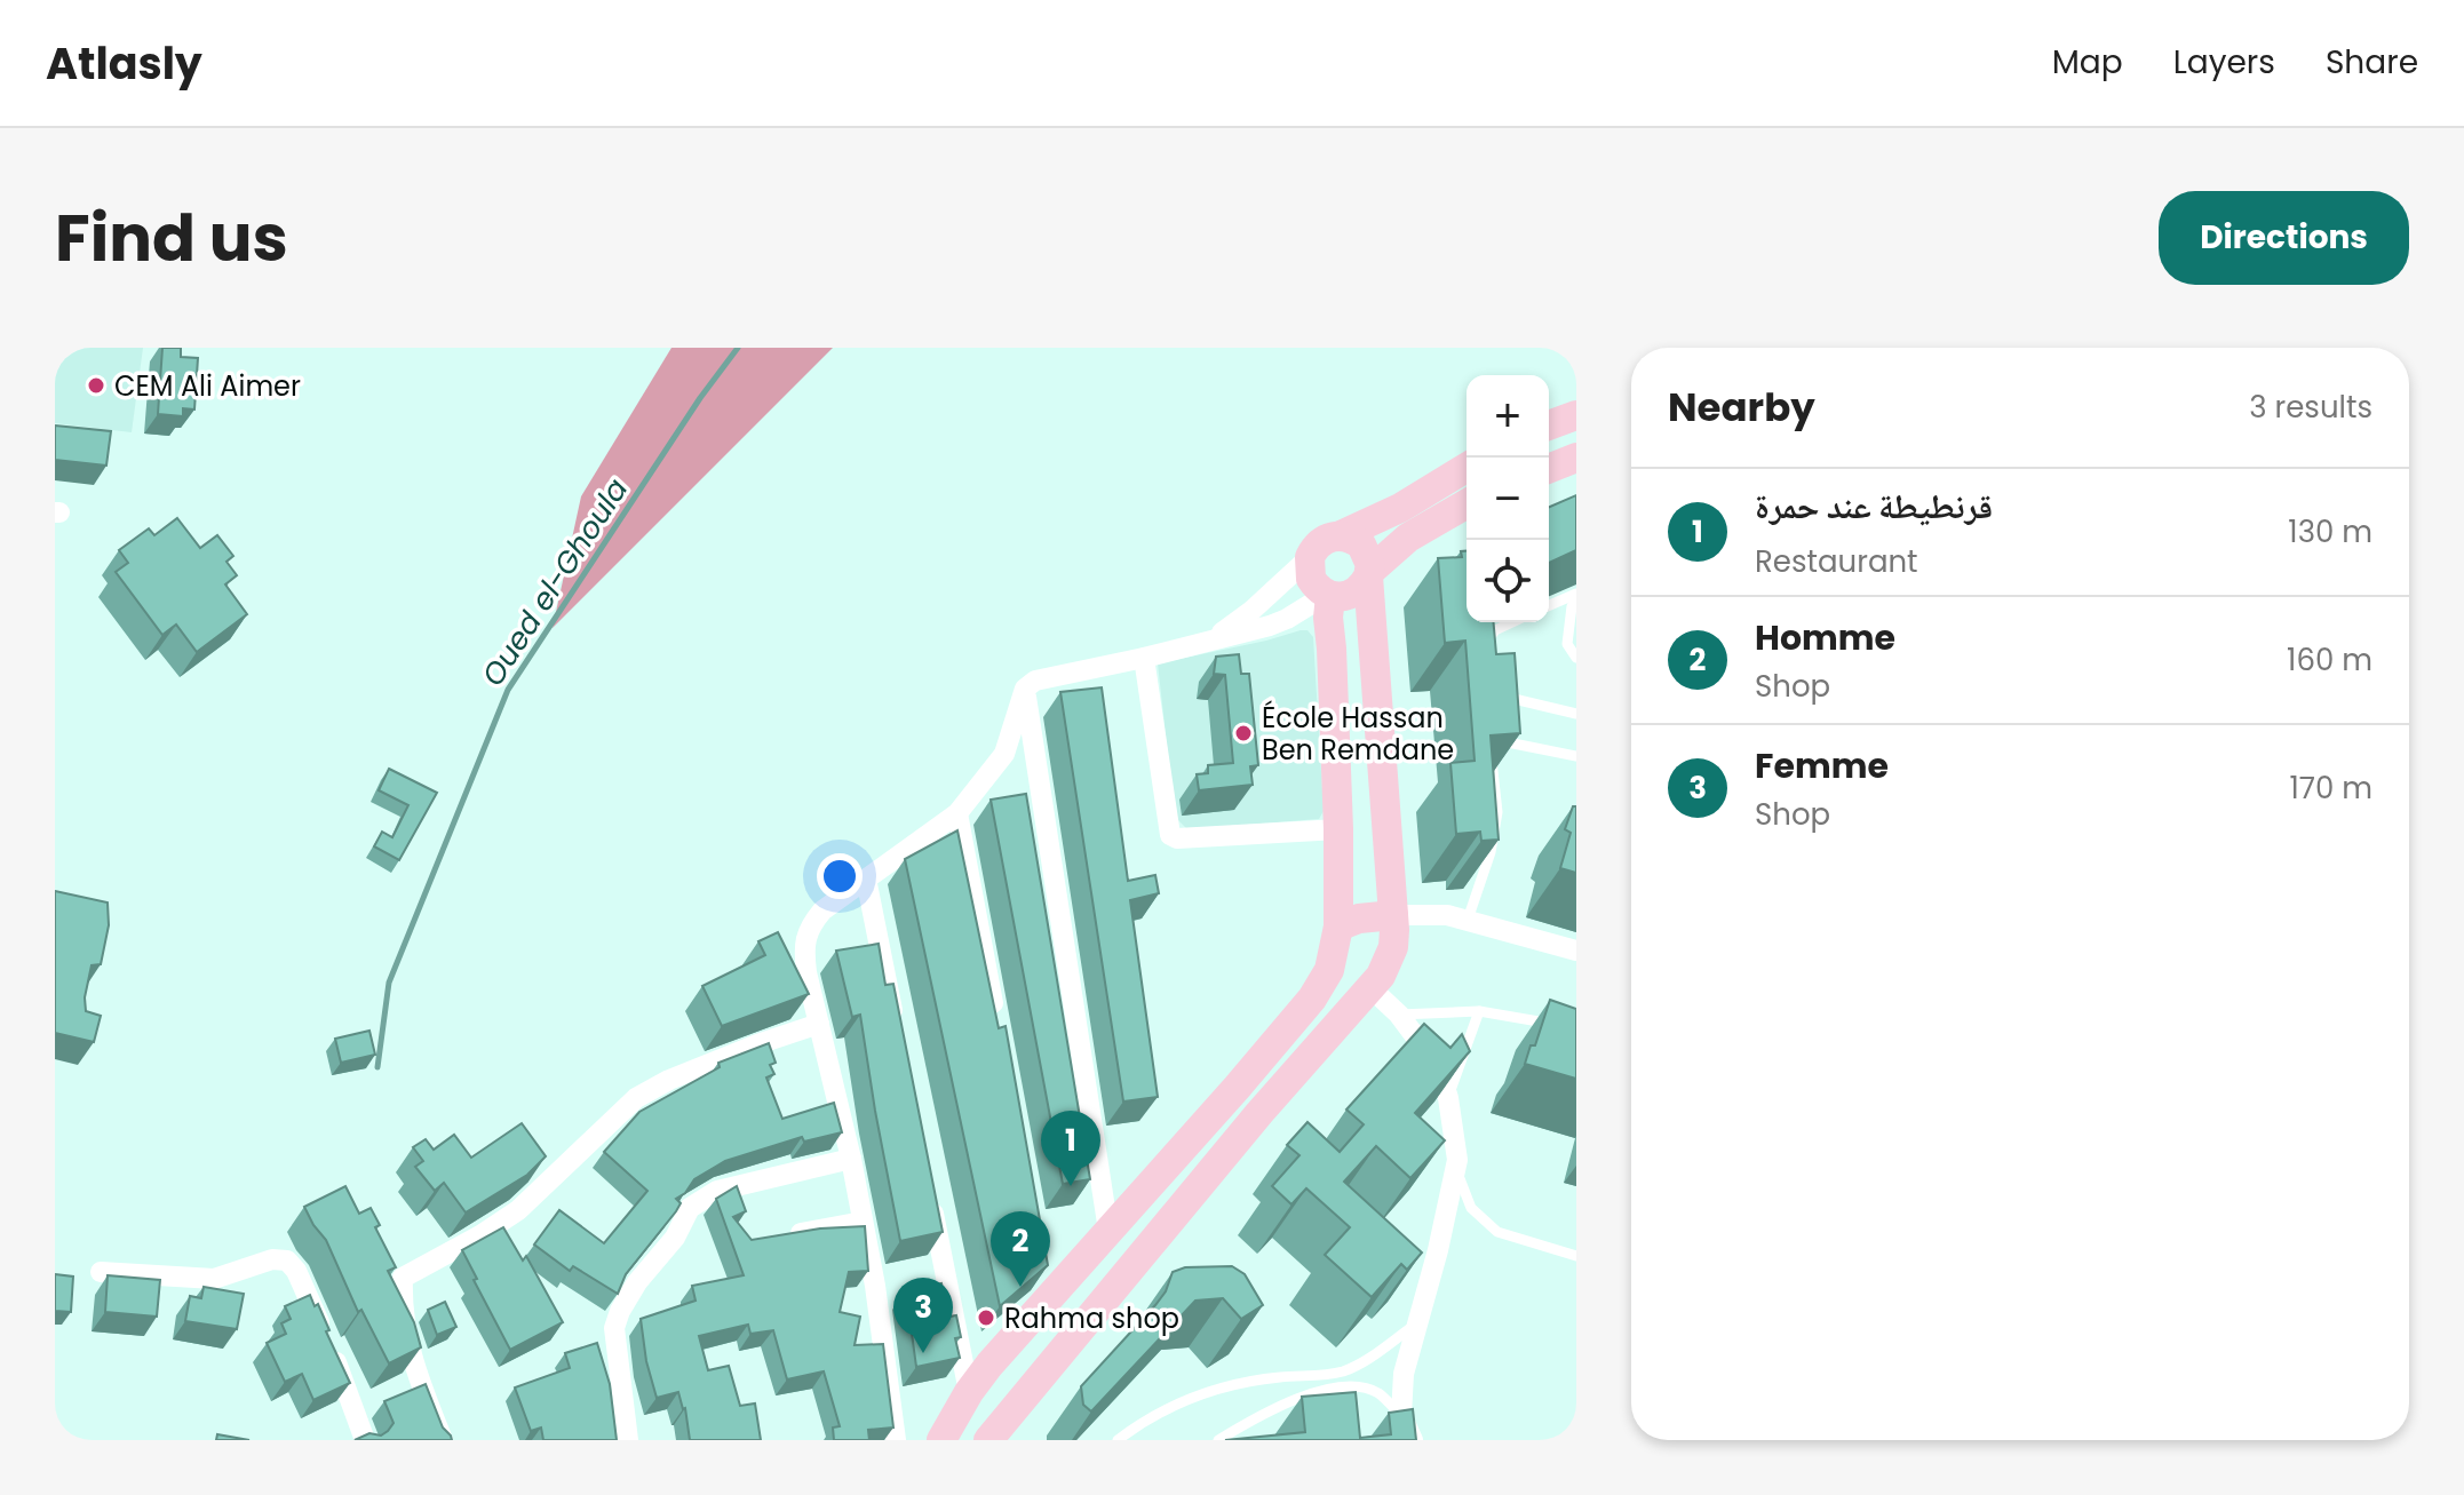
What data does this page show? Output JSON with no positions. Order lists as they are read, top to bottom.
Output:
{
  "water": ["Oued el-Ghoula"],
  "places": ["CEM Ali Aimer", "École Hassan Ben Remdane", "Rahma shop"],
  "page": {
    "header": "Atlasly",
    "nav": ["Map", "Layers", "Share"],
    "title": "Find us",
    "buttons": "Directions",
    "heading": ["Nearby", "3 results"],
    "map_buttons": ["+", "−"],
    "list": [
      {
        "mark": "1",
        "name": "قرنطيطة عند حمرة",
        "note": "Restaurant",
        "value": "130 m"
      },
      {
        "mark": "2",
        "name": "Homme",
        "note": "Shop",
        "value": "160 m"
      },
      {
        "mark": "3",
        "name": "Femme",
        "note": "Shop",
        "value": "170 m"
      }
    ],
    "pins": ["1", "2", "3"]
  }
}
